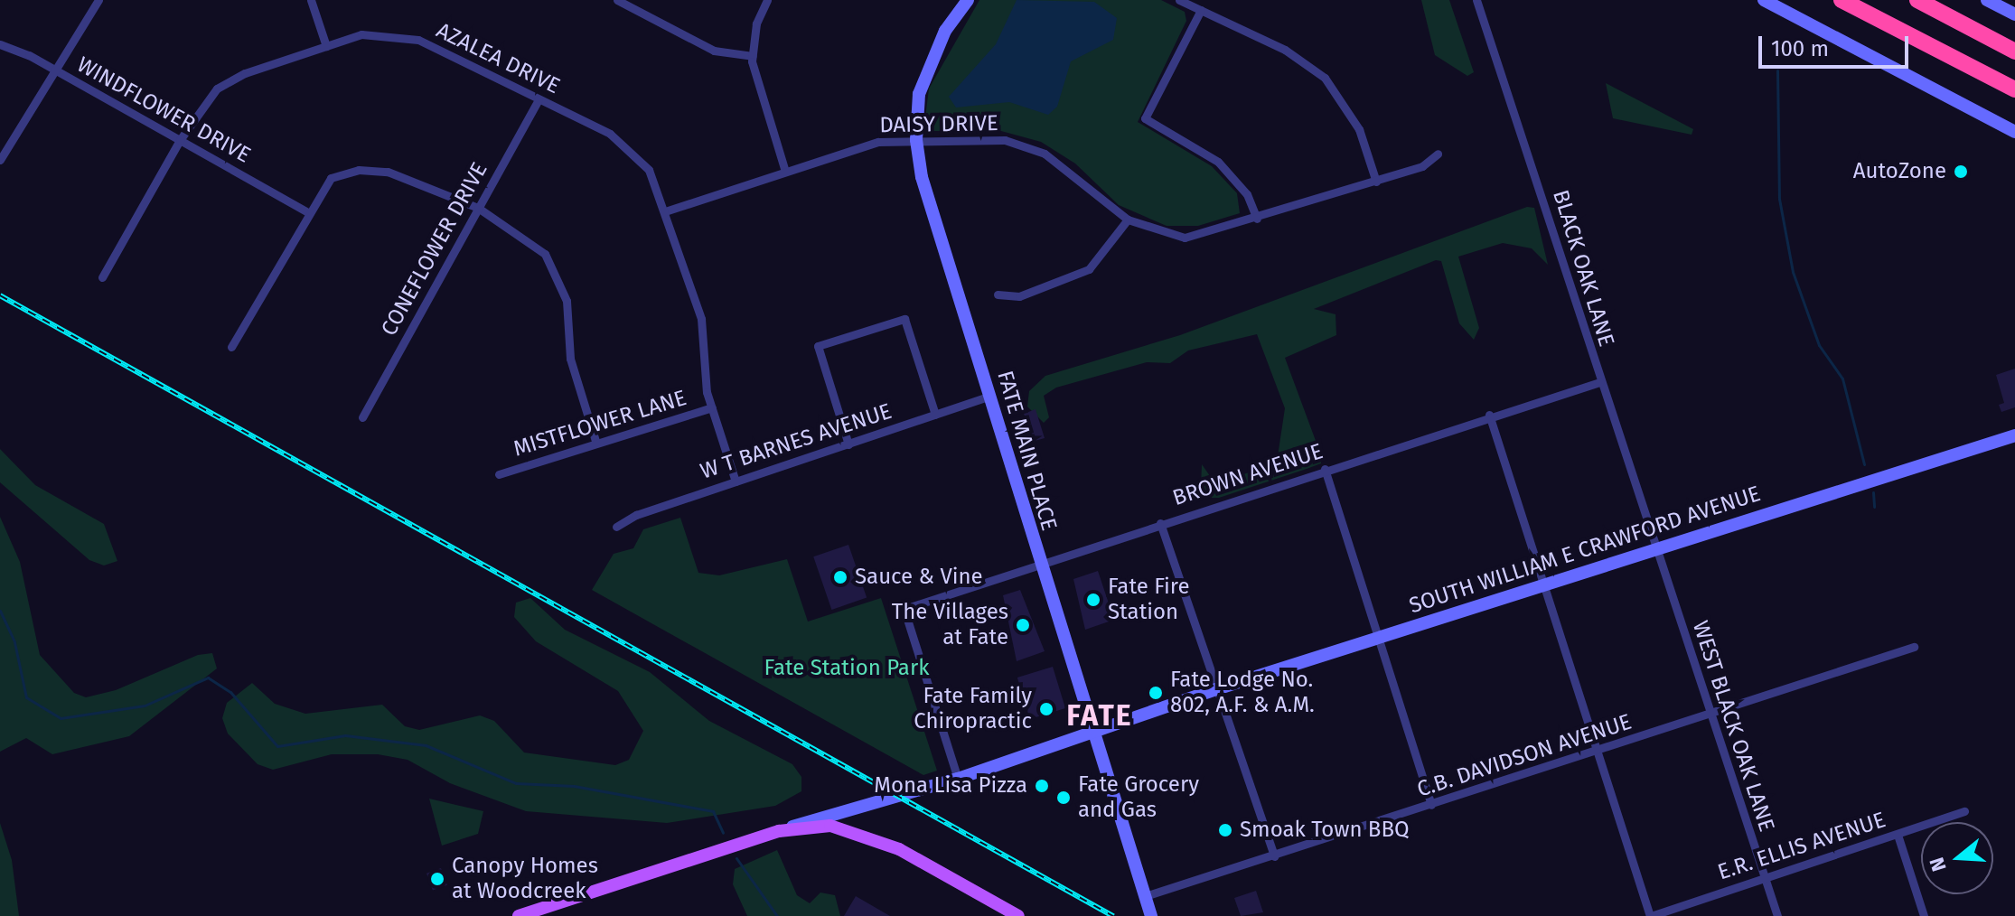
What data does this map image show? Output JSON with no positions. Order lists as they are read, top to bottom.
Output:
{
  "streets": {
    "main road": ["FATE MAIN PLACE", "SOUTH WILLIAM E CRAWFORD AVENUE"],
    "street": [
      "AZALEA DRIVE",
      "WINDFLOWER DRIVE",
      "DAISY DRIVE",
      "CONEFLOWER DRIVE",
      "BLACK OAK LANE",
      "MISTFLOWER LANE",
      "W T BARNES AVENUE",
      "BROWN AVENUE",
      "WEST BLACK OAK LANE",
      "C.B. DAVIDSON AVENUE",
      "E.R. ELLIS AVENUE"
    ]
  },
  "crossings": [
    ["AZALEA DRIVE", "WINDFLOWER DRIVE"],
    ["AZALEA DRIVE", "DAISY DRIVE"],
    ["AZALEA DRIVE", "CONEFLOWER DRIVE"],
    ["AZALEA DRIVE", "MISTFLOWER LANE"],
    ["AZALEA DRIVE", "W T BARNES AVENUE"],
    ["DAISY DRIVE", "FATE MAIN PLACE"],
    ["BLACK OAK LANE", "BROWN AVENUE"],
    ["BLACK OAK LANE", "SOUTH WILLIAM E CRAWFORD AVENUE"],
    ["BLACK OAK LANE", "WEST BLACK OAK LANE"],
    ["W T BARNES AVENUE", "FATE MAIN PLACE"],
    ["FATE MAIN PLACE", "BROWN AVENUE"],
    ["FATE MAIN PLACE", "SOUTH WILLIAM E CRAWFORD AVENUE"],
    ["FATE MAIN PLACE", "C.B. DAVIDSON AVENUE"],
    ["BROWN AVENUE", "SOUTH WILLIAM E CRAWFORD AVENUE"],
    ["SOUTH WILLIAM E CRAWFORD AVENUE", "WEST BLACK OAK LANE"],
    ["WEST BLACK OAK LANE", "C.B. DAVIDSON AVENUE"],
    ["WEST BLACK OAK LANE", "E.R. ELLIS AVENUE"]
  ],
  "districts": ["FATE"],
  "parks": ["Fate Station Park"],
  "places": [
    "AutoZone",
    "Sauce & Vine",
    "Fate Fire Station",
    "The Villages at Fate",
    "Fate Lodge No. 802, A.F. & A.M.",
    "Fate Family Chiropractic",
    "Mona Lisa Pizza",
    "Fate Grocery and Gas",
    "Smoak Town BBQ",
    "Canopy Homes at Woodcreek"
  ],
  "scale_bar": "100 m",
  "north": "left"
}
